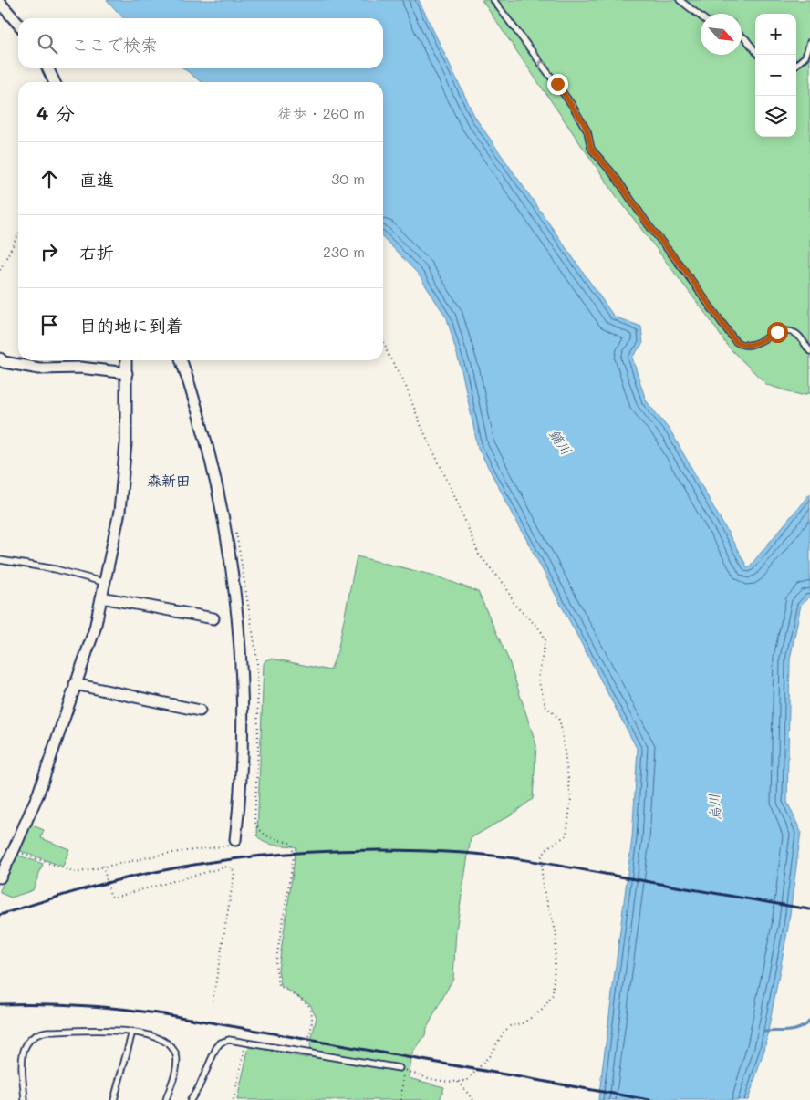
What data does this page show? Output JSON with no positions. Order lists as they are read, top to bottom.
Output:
{
  "districts": ["森新田"],
  "water": ["鏑川", "烏川"],
  "north": "bottom right",
  "page": {
    "map_buttons": ["+", "−"],
    "search": "ここで検索",
    "heading": ["4 分", "徒歩 · 260 m"],
    "list": [
      ["直進", "30 m"],
      ["右折", "230 m"],
      "目的地に到着"
    ]
  }
}
